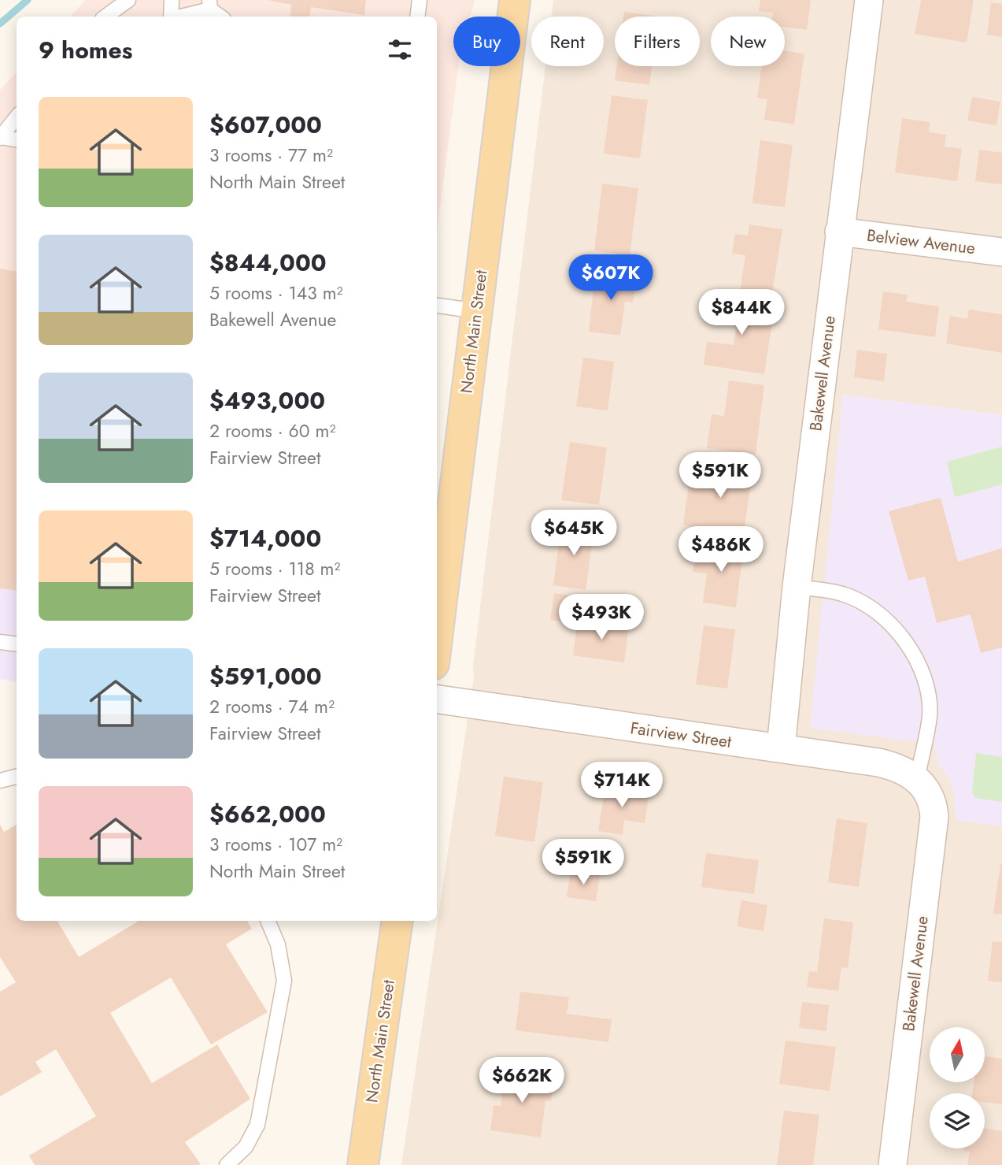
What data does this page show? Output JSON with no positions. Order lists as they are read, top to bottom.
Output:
{
  "streets": {
    "main road": ["North Main Street"],
    "street": ["Belview Avenue", "Bakewell Avenue", "Fairview Street"]
  },
  "crossings": [
    ["Belview Avenue", "Bakewell Avenue"],
    ["Bakewell Avenue", "Fairview Street"]
  ],
  "north": "top",
  "page": {
    "chip": [
      "Buy",
      "Rent",
      "Filters",
      "New"
    ],
    "heading": "9 homes",
    "list": [
      {
        "name": "$607,000",
        "note": "3 rooms · 77 m² · North Main Street"
      },
      {
        "name": "$844,000",
        "note": "5 rooms · 143 m² · Bakewell Avenue"
      },
      {
        "name": "$493,000",
        "note": "2 rooms · 60 m² · Fairview Street"
      },
      {
        "name": "$714,000",
        "note": "5 rooms · 118 m² · Fairview Street"
      },
      {
        "name": "$591,000",
        "note": "2 rooms · 74 m² · Fairview Street"
      },
      {
        "name": "$662,000",
        "note": "3 rooms · 107 m² · North Main Street"
      }
    ],
    "price": [
      "$607K",
      "$844K",
      "$591K",
      "$645K",
      "$486K",
      "$493K",
      "$714K",
      "$591K",
      "$662K"
    ]
  }
}
